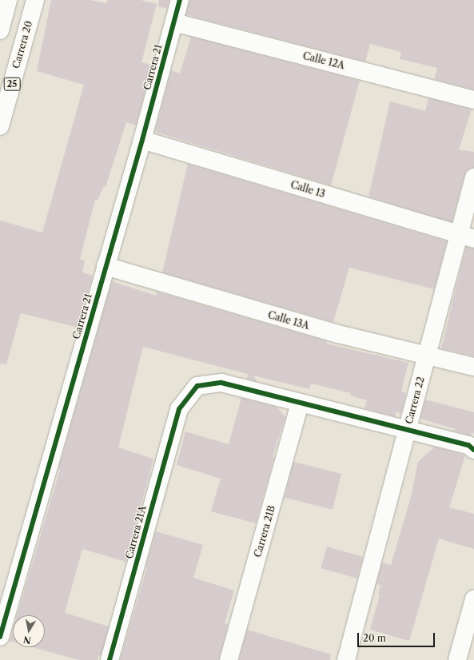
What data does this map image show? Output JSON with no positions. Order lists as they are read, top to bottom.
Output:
{
  "streets": {
    "street": [
      "Carrera 20",
      "Calle 12A",
      "Carrera 21",
      "25",
      "Calle 13",
      "Calle 13A",
      "Carrera 22",
      "Carrera 21B",
      "Carrera 21A"
    ]
  },
  "crossings": [
    ["Calle 12A", "Carrera 21"],
    ["Carrera 21", "Calle 13"],
    ["Carrera 21", "Calle 13A"],
    ["Calle 13", "Carrera 22"],
    ["Calle 13A", "Carrera 22"],
    ["Carrera 21B", "Carrera 21A"]
  ],
  "scale_bar": "20 m",
  "north": "bottom"
}
